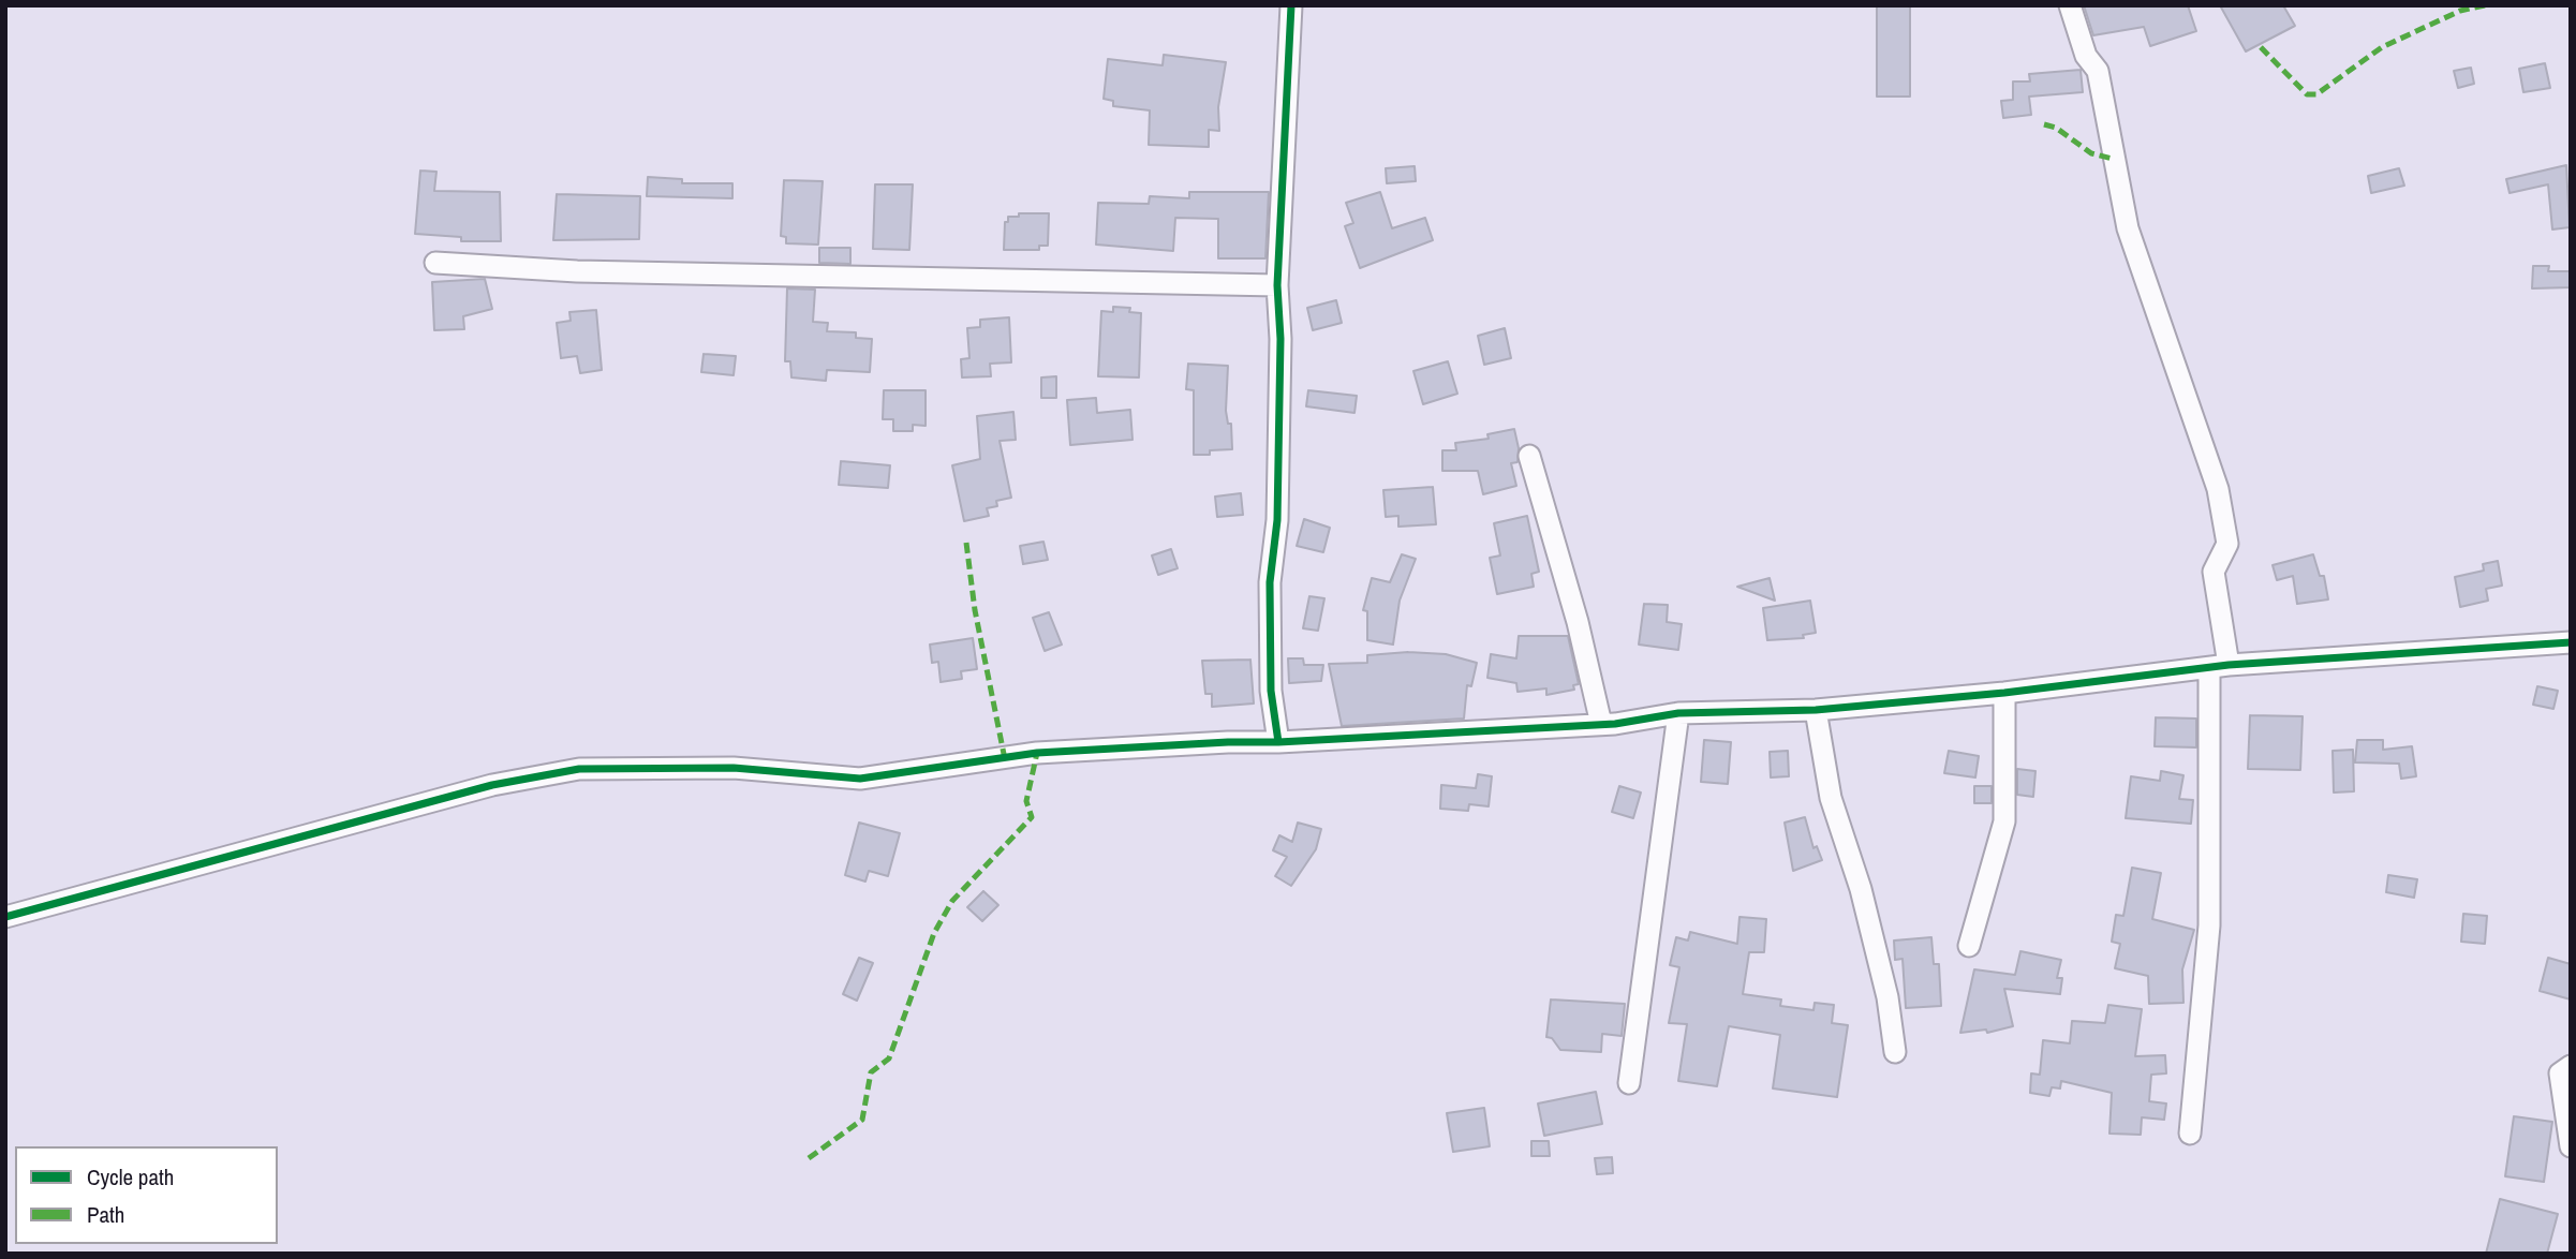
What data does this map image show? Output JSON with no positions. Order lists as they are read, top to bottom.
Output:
{
  "legend": ["Cycle path", "Path"]
}
